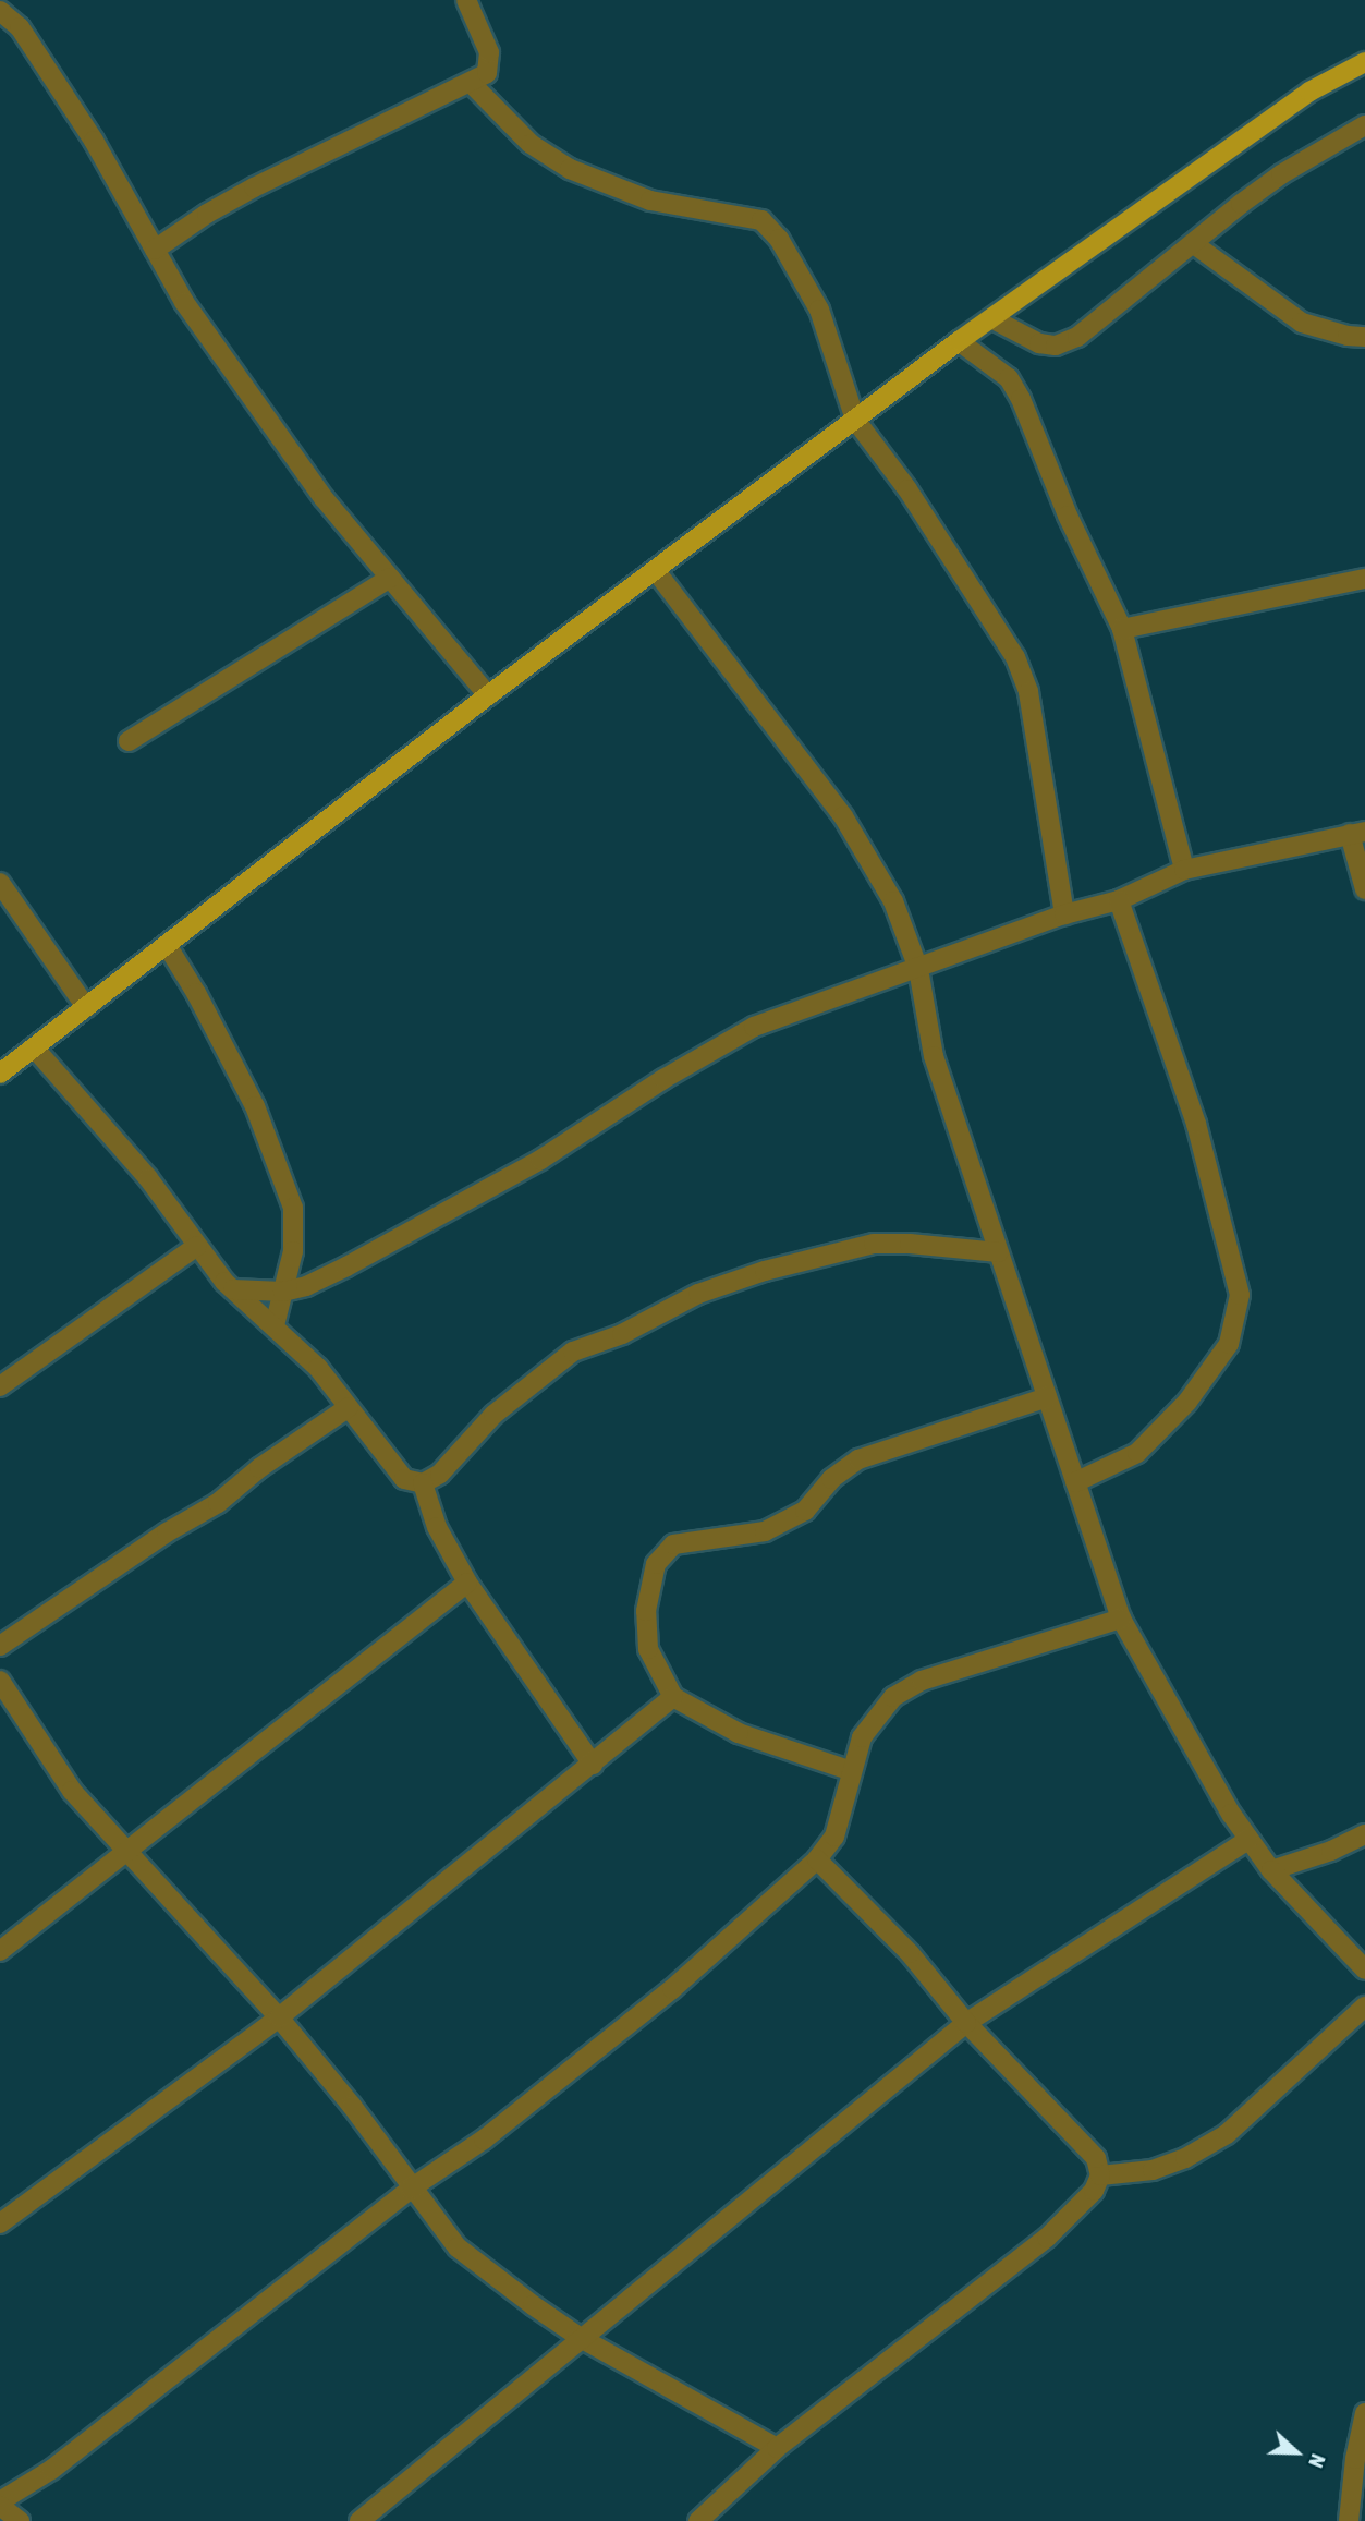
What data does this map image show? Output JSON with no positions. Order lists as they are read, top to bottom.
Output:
{
  "north": "right"
}
